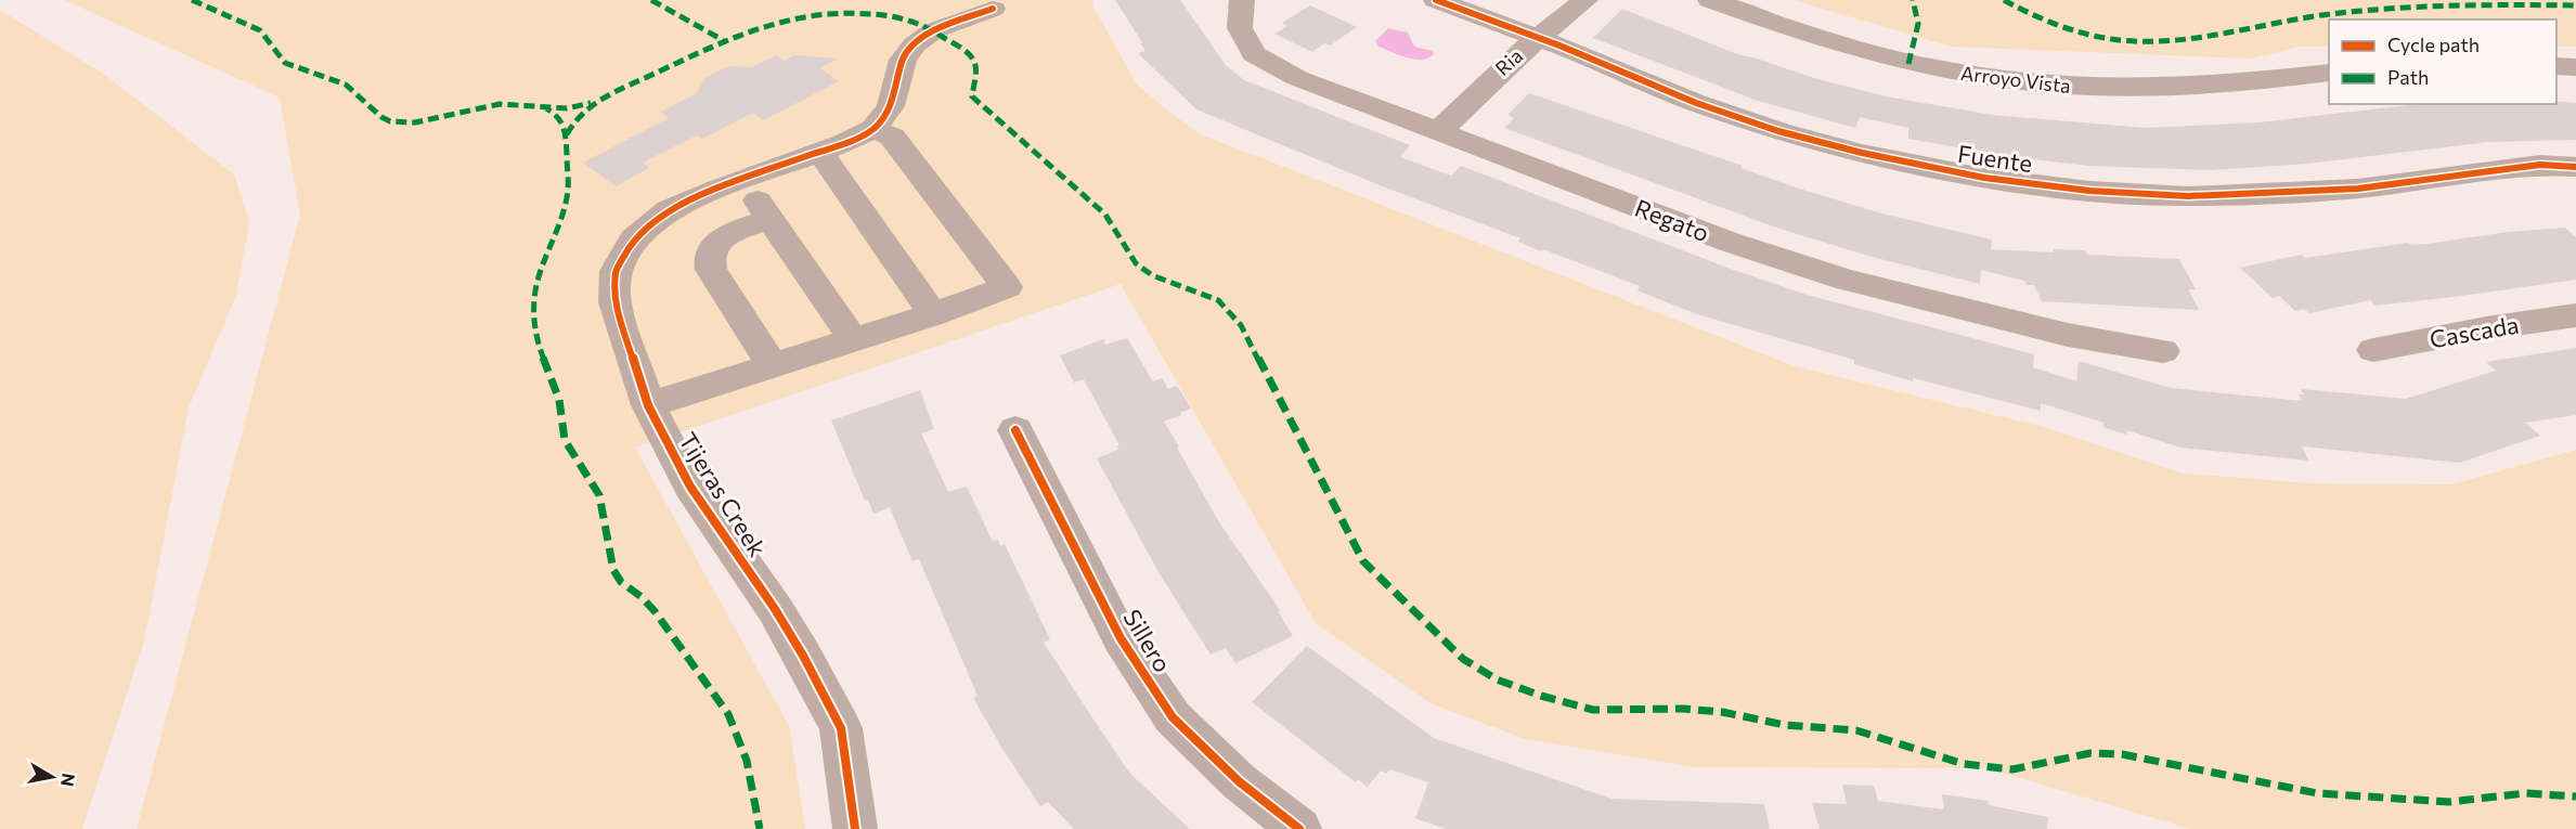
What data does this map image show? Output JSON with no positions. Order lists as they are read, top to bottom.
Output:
{
  "streets": {
    "street": [
      "Ria",
      "Arroyo Vista",
      "Fuente",
      "Regato",
      "Cascada",
      "Tijeras Creek",
      "Sillero"
    ]
  },
  "crossings": [
    ["Ria", "Fuente"],
    ["Ria", "Regato"]
  ],
  "legend": ["Cycle path", "Path"],
  "north": "right"
}
